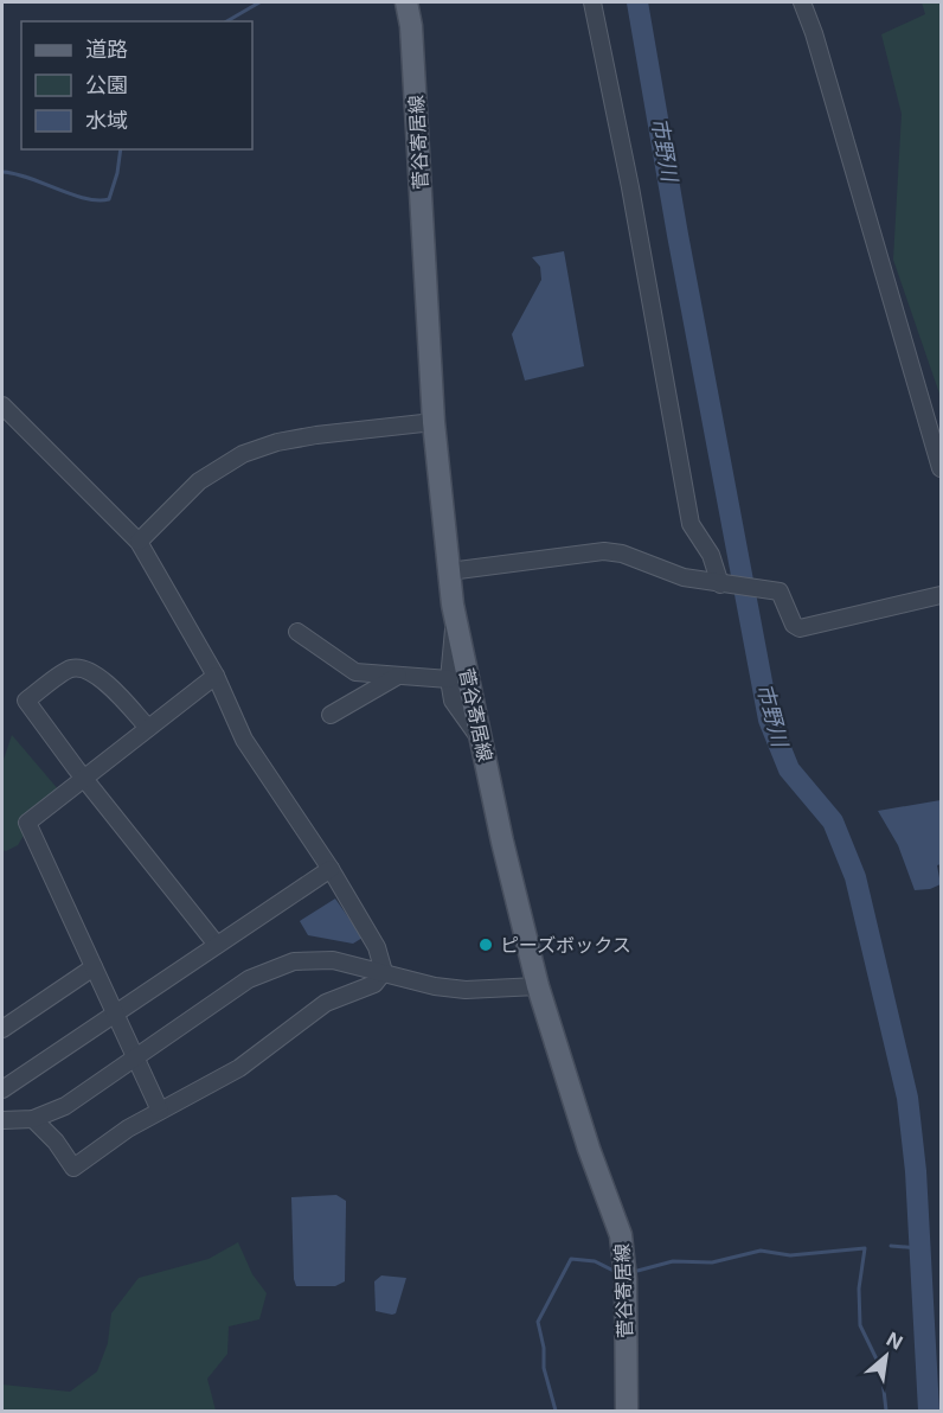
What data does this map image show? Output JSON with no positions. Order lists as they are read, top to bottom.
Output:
{
  "streets": {
    "main road": ["菅谷寄居線"]
  },
  "water": ["市野川"],
  "places": ["ピーズボックス"],
  "legend": ["道路", "公園", "水域"],
  "north": "top right"
}
